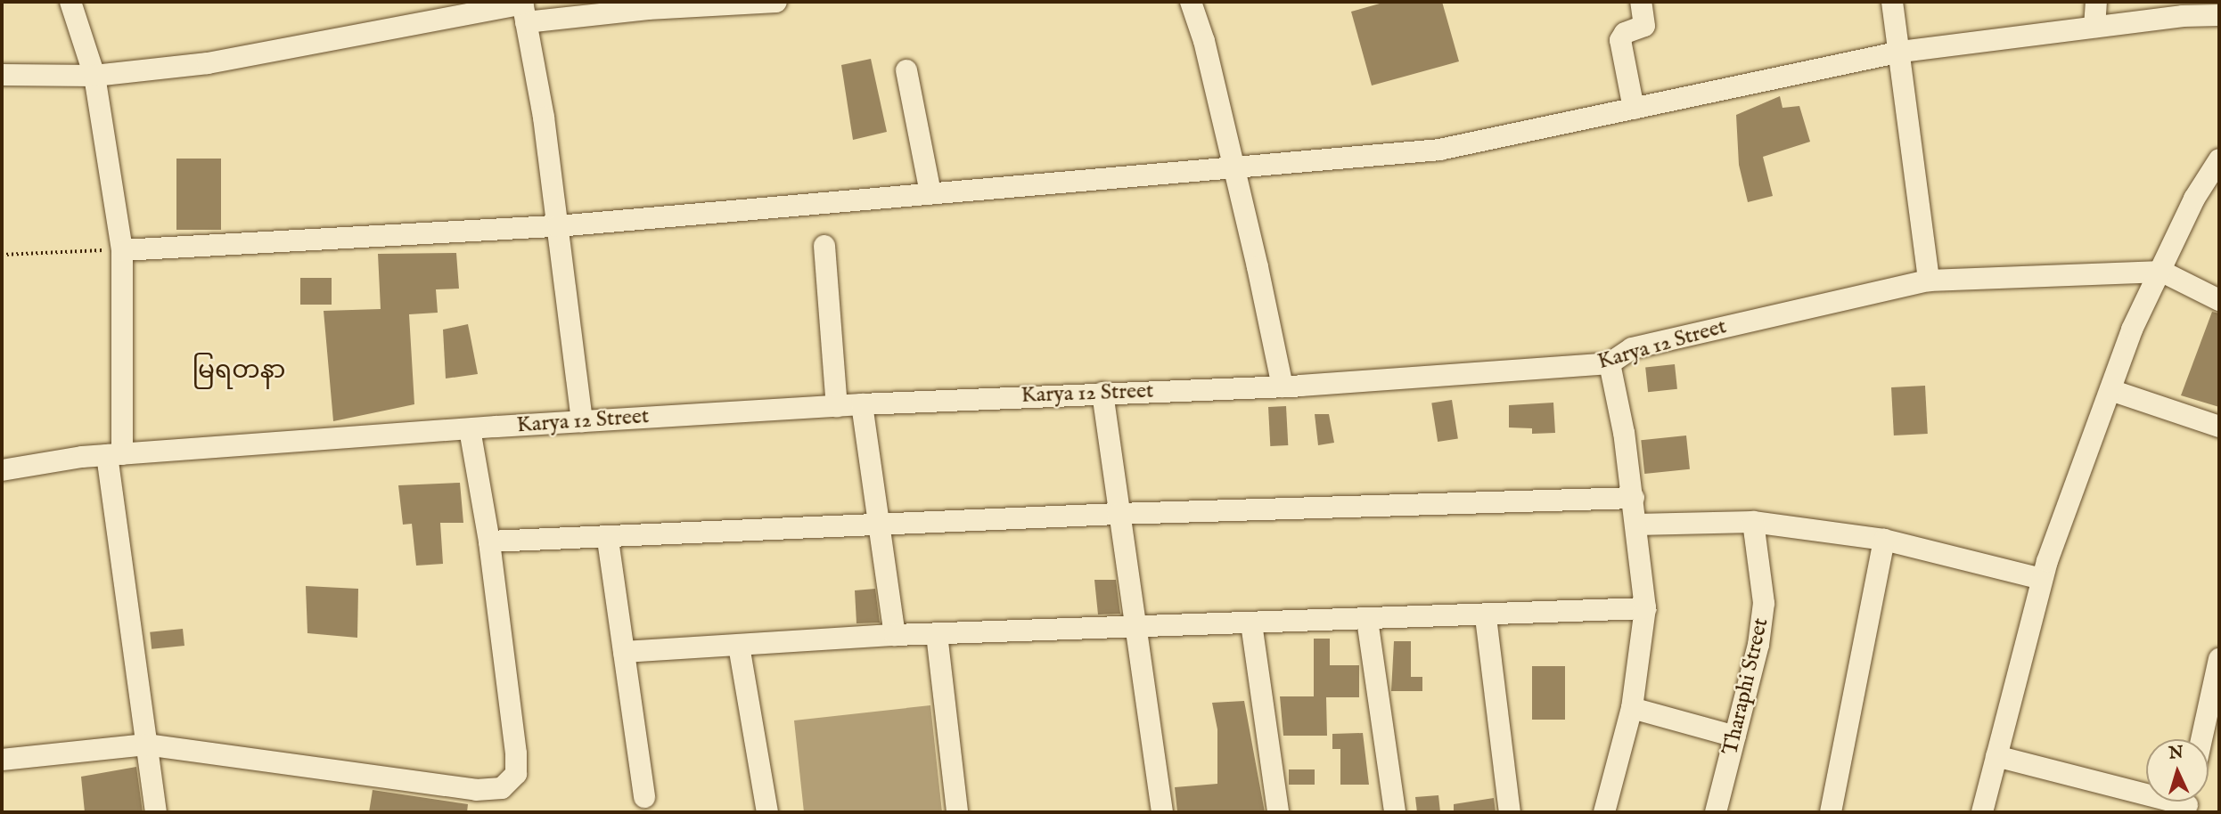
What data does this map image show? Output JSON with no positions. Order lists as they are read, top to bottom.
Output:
{
  "streets": {
    "street": ["Karya 12 Street", "Tharaphi Street"]
  },
  "districts": ["မြရတနာ"],
  "north": "top"
}
